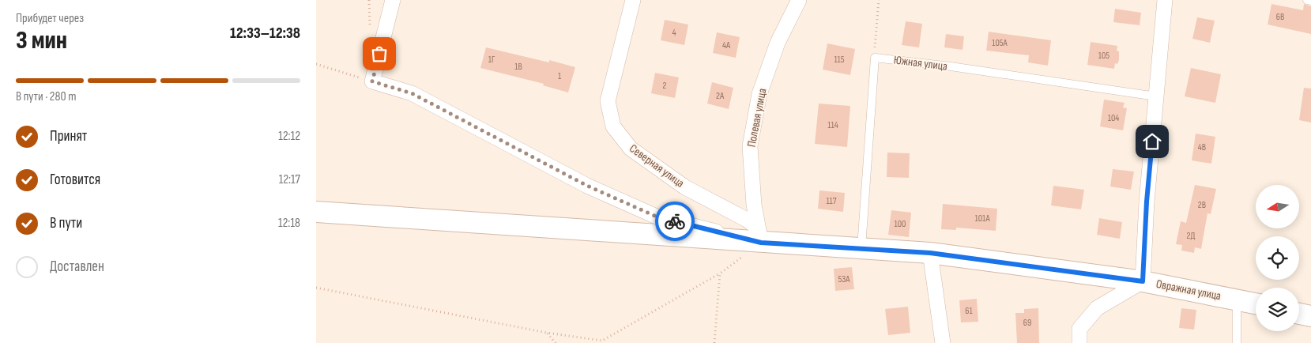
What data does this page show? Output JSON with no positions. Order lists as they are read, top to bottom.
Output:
{
  "streets": {
    "street": ["Полевая улица", "Северная улица", "Овражная улица"],
    "lane": ["Южная улица"]
  },
  "crossings": [
    ["Полевая улица", "Северная улица"],
    ["Полевая улица", "Овражная улица"],
    ["Северная улица", "Овражная улица"]
  ],
  "house_numbers": [
    "6В",
    "4",
    "105А",
    "4А",
    "105",
    "1Г",
    "115",
    "1В",
    "1",
    "2",
    "2А",
    "104",
    "114",
    "4В",
    "117",
    "2В",
    "101А",
    "100",
    "2Д",
    "53А",
    "61",
    "69"
  ],
  "north": "left",
  "page": {
    "heading": ["3 мин", "Прибудет через", "12:33–12:38"],
    "bar": "В пути · 280 m",
    "list": [
      ["Принят", "12:12"],
      ["Готовится", "12:17"],
      ["В пути", "12:18"],
      "Доставлен"
    ]
  }
}
